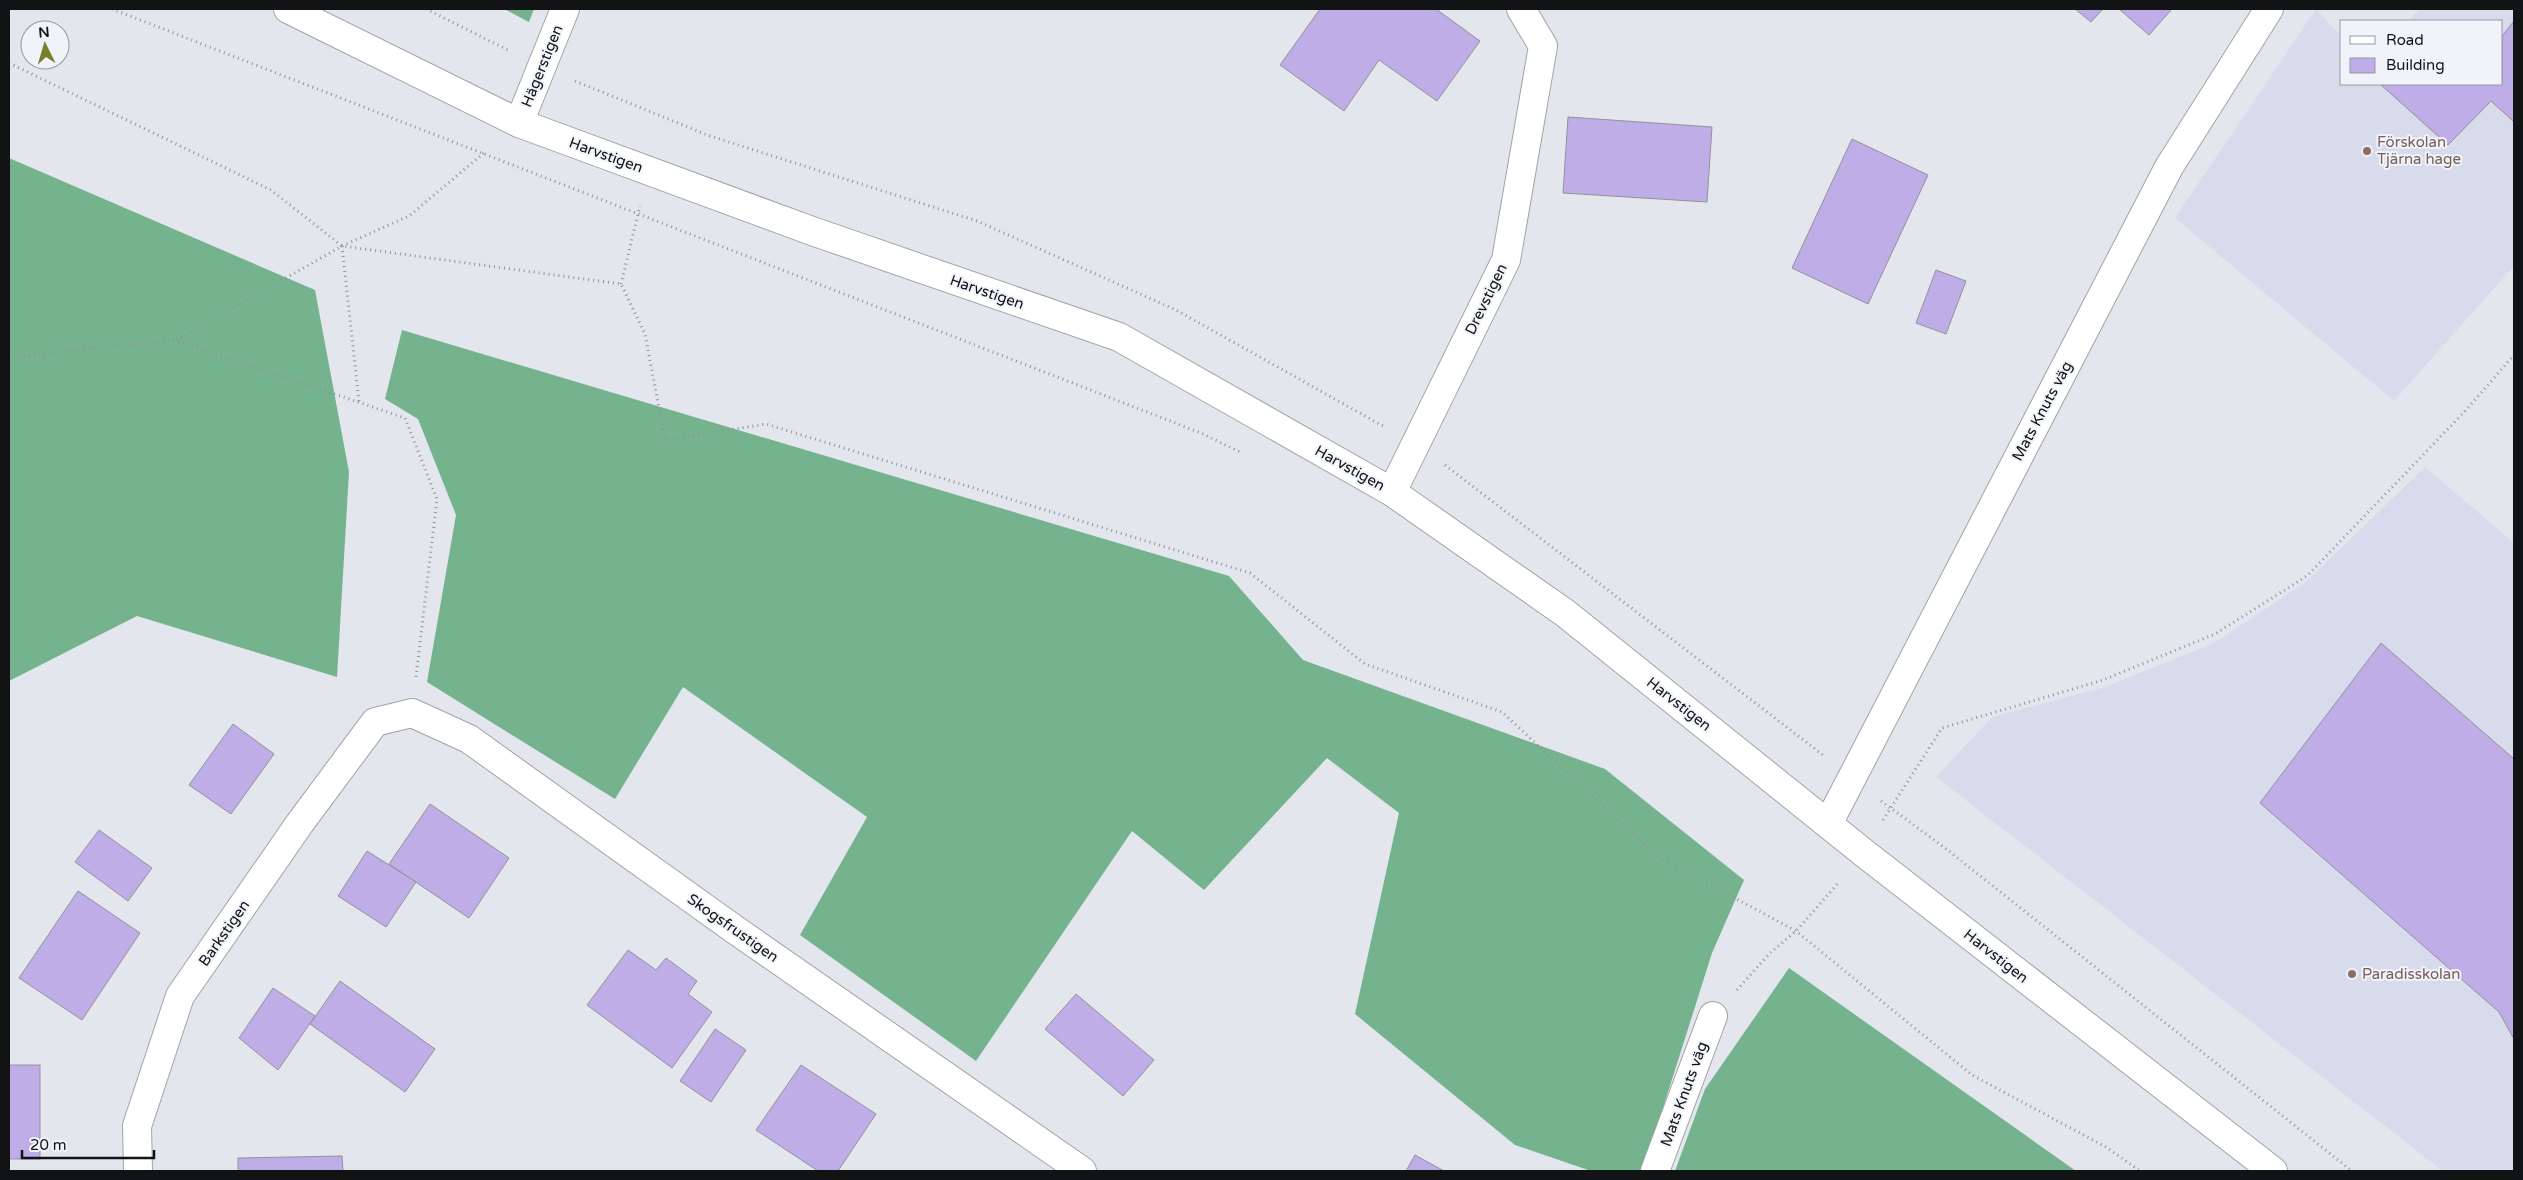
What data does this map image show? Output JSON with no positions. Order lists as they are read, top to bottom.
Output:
{
  "streets": {
    "street": [
      "Hägerstigen",
      "Harvstigen",
      "Drevstigen",
      "Mats Knuts väg",
      "Skogsfrustigen",
      "Barkstigen"
    ]
  },
  "crossings": [
    ["Hägerstigen", "Harvstigen"],
    ["Harvstigen", "Drevstigen"],
    ["Harvstigen", "Mats Knuts väg"],
    ["Skogsfrustigen", "Barkstigen"]
  ],
  "places": ["Förskolan Tjärna hage", "Paradisskolan"],
  "legend": ["Road", "Building"],
  "scale_bar": "20 m",
  "north": "top"
}
